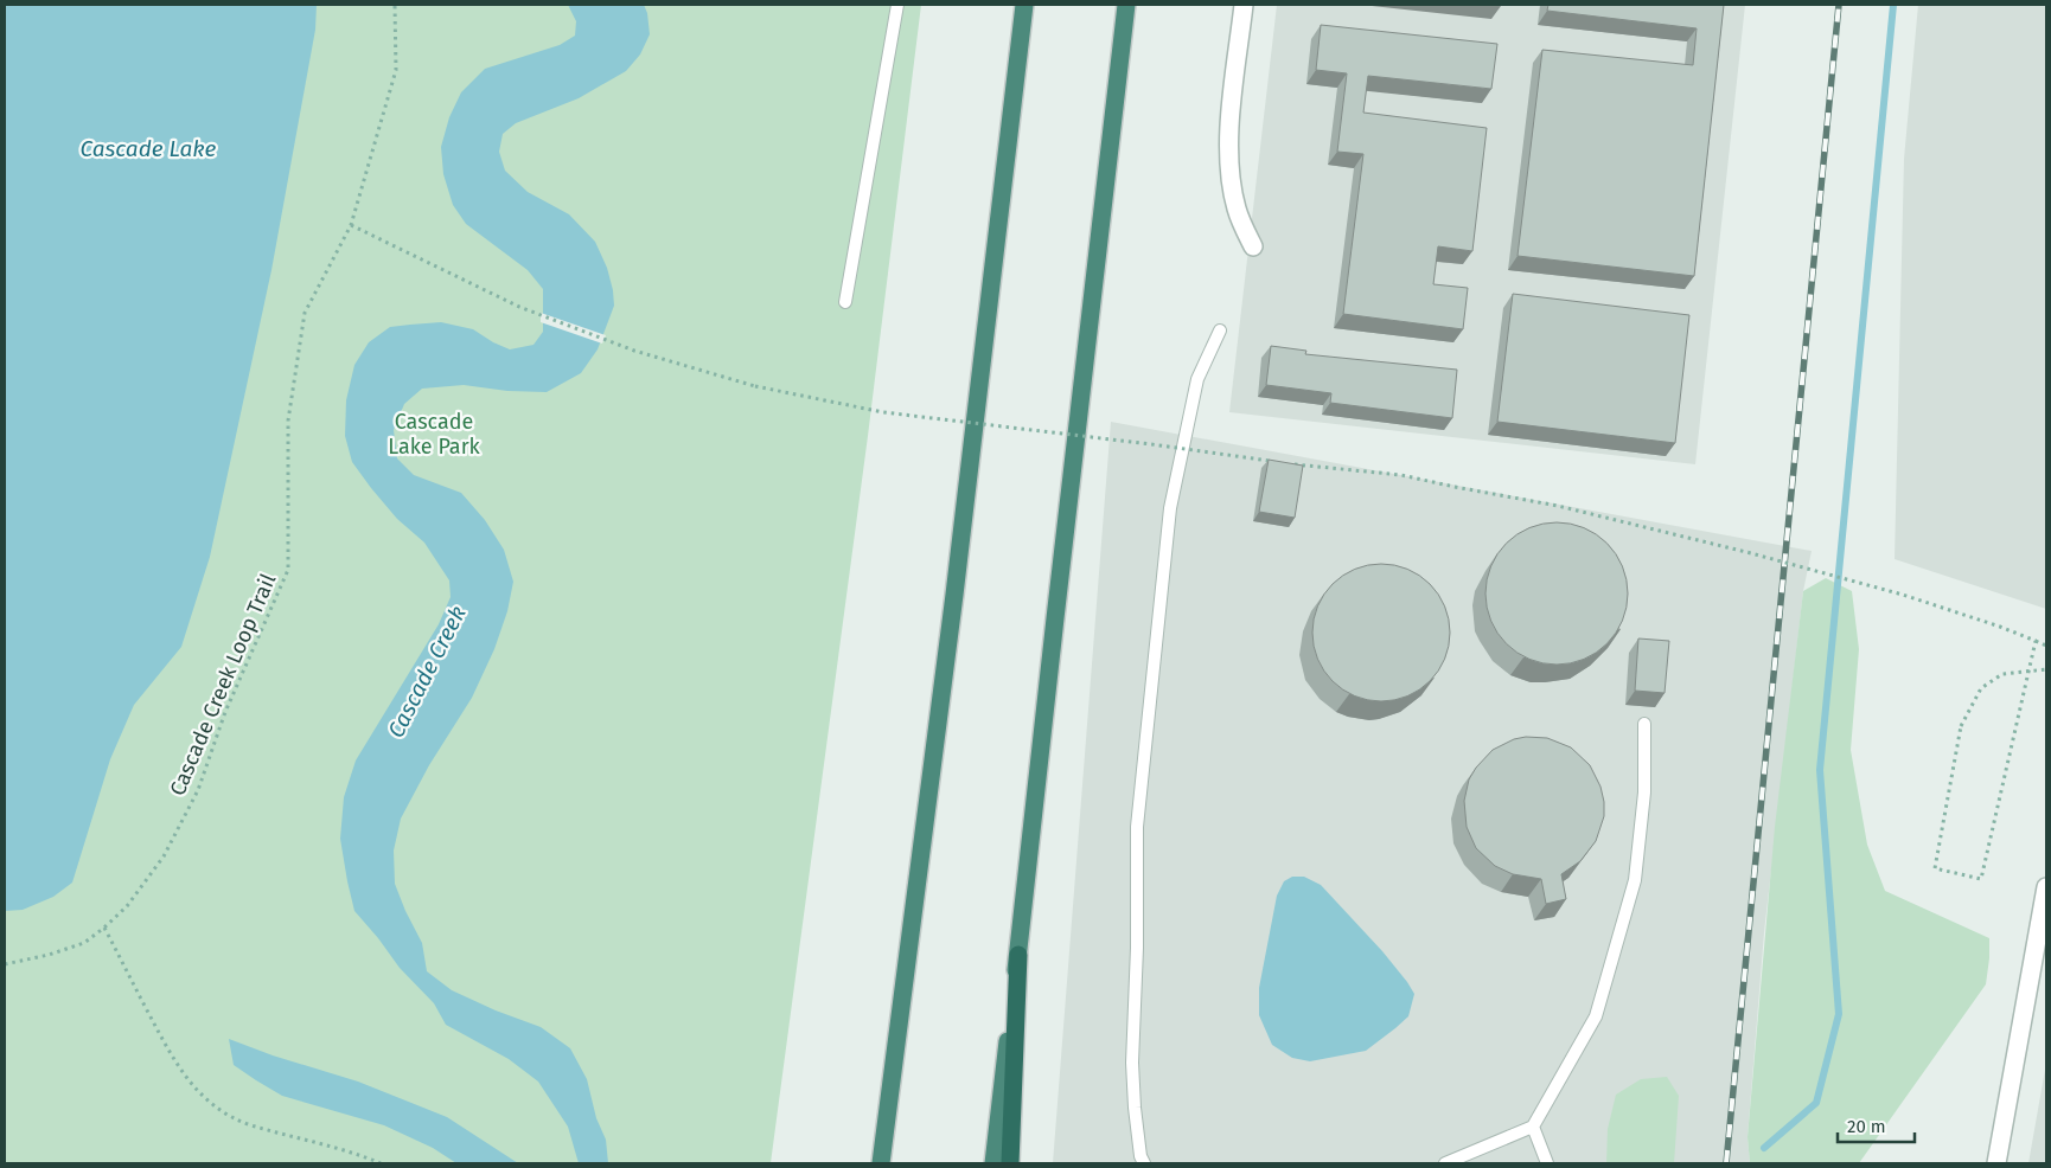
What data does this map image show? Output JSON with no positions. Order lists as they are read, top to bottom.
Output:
{
  "streets": {
    "path": ["Cascade Creek Loop Trail"]
  },
  "water": ["Cascade Lake", "Cascade Creek"],
  "parks": ["Cascade Lake Park"],
  "scale_bar": "20 m"
}
